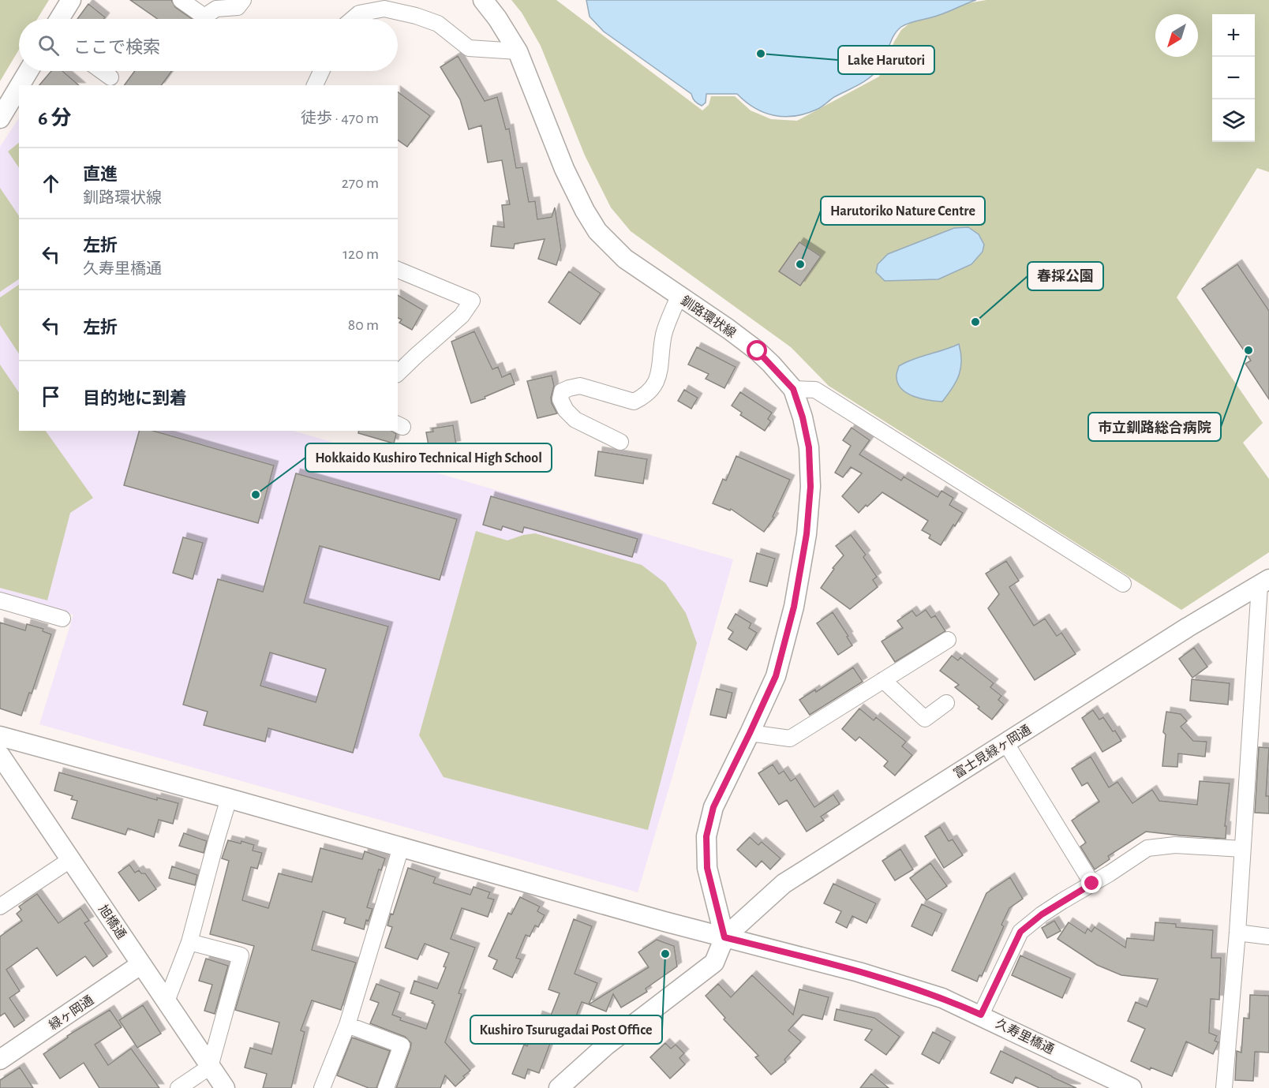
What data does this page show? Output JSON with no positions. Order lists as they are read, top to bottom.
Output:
{
  "streets": {
    "street": [
      "釧路環状線",
      "富士見緑ヶ岡通",
      "旭橋通",
      "緑ヶ岡通",
      "久寿里橋通"
    ]
  },
  "crossings": [
    ["釧路環状線", "富士見緑ヶ岡通"],
    ["釧路環状線", "久寿里橋通"],
    ["富士見緑ヶ岡通", "久寿里橋通"],
    ["旭橋通", "緑ヶ岡通"]
  ],
  "places": [
    "Lake Harutori",
    "Harutoriko Nature Centre",
    "春採公園",
    "市立釧路総合病院",
    "Hokkaido Kushiro Technical High School",
    "Kushiro Tsurugadai Post Office"
  ],
  "north": "bottom left",
  "page": {
    "map_buttons": ["+", "−"],
    "search": "ここで検索",
    "heading": ["6 分", "徒歩 · 470 m"],
    "list": [
      ["直進", "釧路環状線", "270 m"],
      ["左折", "久寿里橋通", "120 m"],
      ["左折", "80 m"],
      "目的地に到着"
    ]
  }
}
